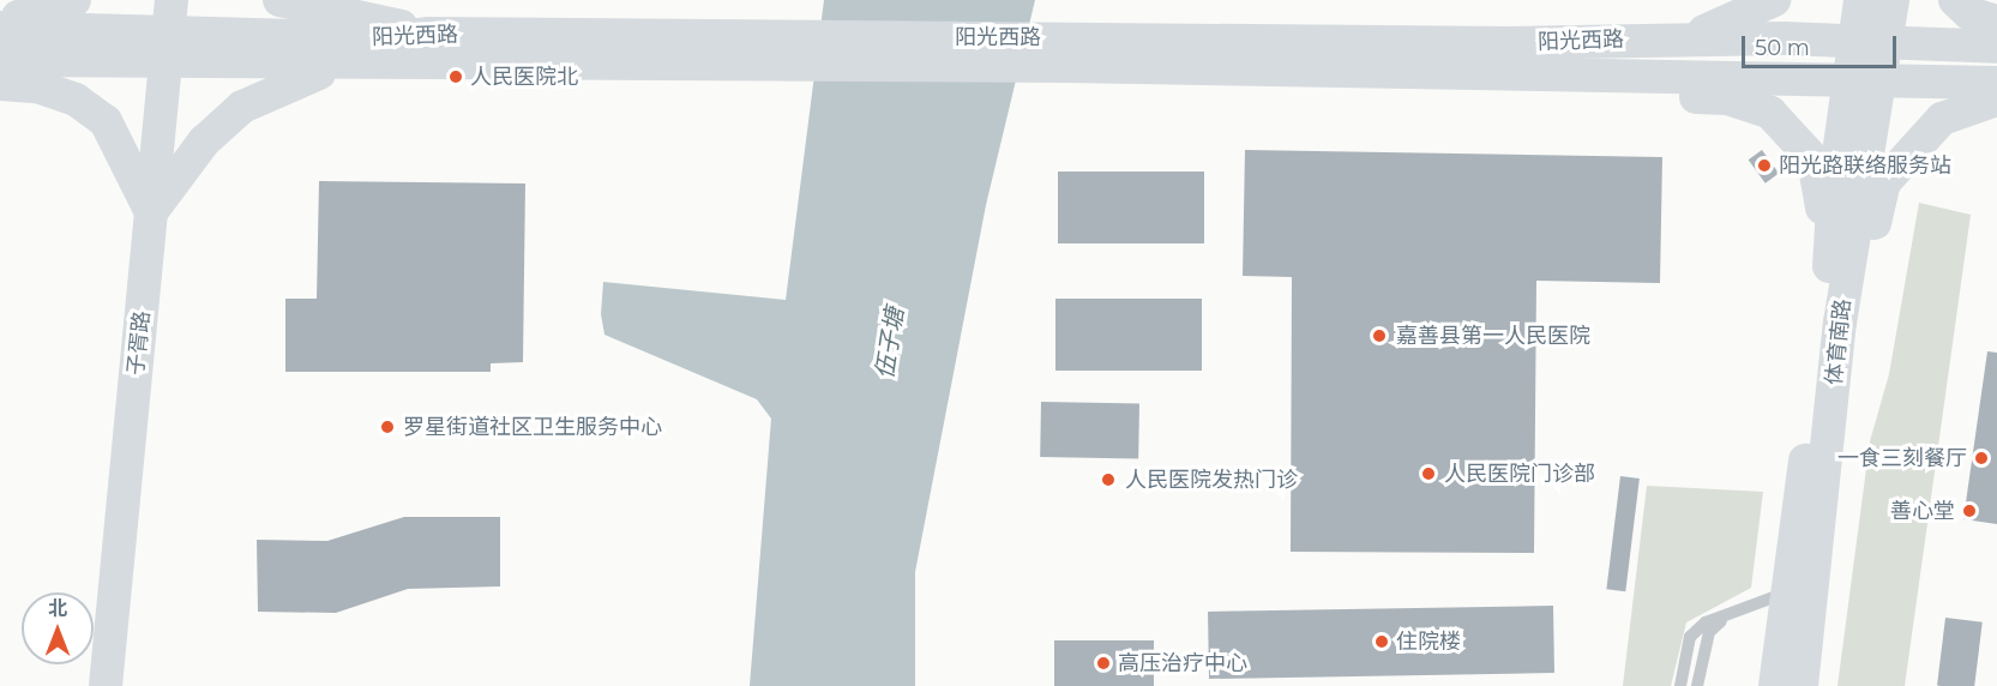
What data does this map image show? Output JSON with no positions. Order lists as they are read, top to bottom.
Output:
{
  "streets": {
    "main road": ["阳光西路", "体育南路", "子胥路"]
  },
  "crossings": [
    ["阳光西路", "体育南路"],
    ["阳光西路", "子胥路"]
  ],
  "water": ["伍子塘"],
  "places": [
    "人民医院北",
    "阳光路联络服务站",
    "嘉善县第一人民医院",
    "罗星街道社区卫生服务中心",
    "一食三刻餐厅",
    "人民医院门诊部",
    "人民医院发热门诊",
    "善心堂",
    "住院楼",
    "高压治疗中心"
  ],
  "scale_bar": "50 m",
  "north": "top"
}
